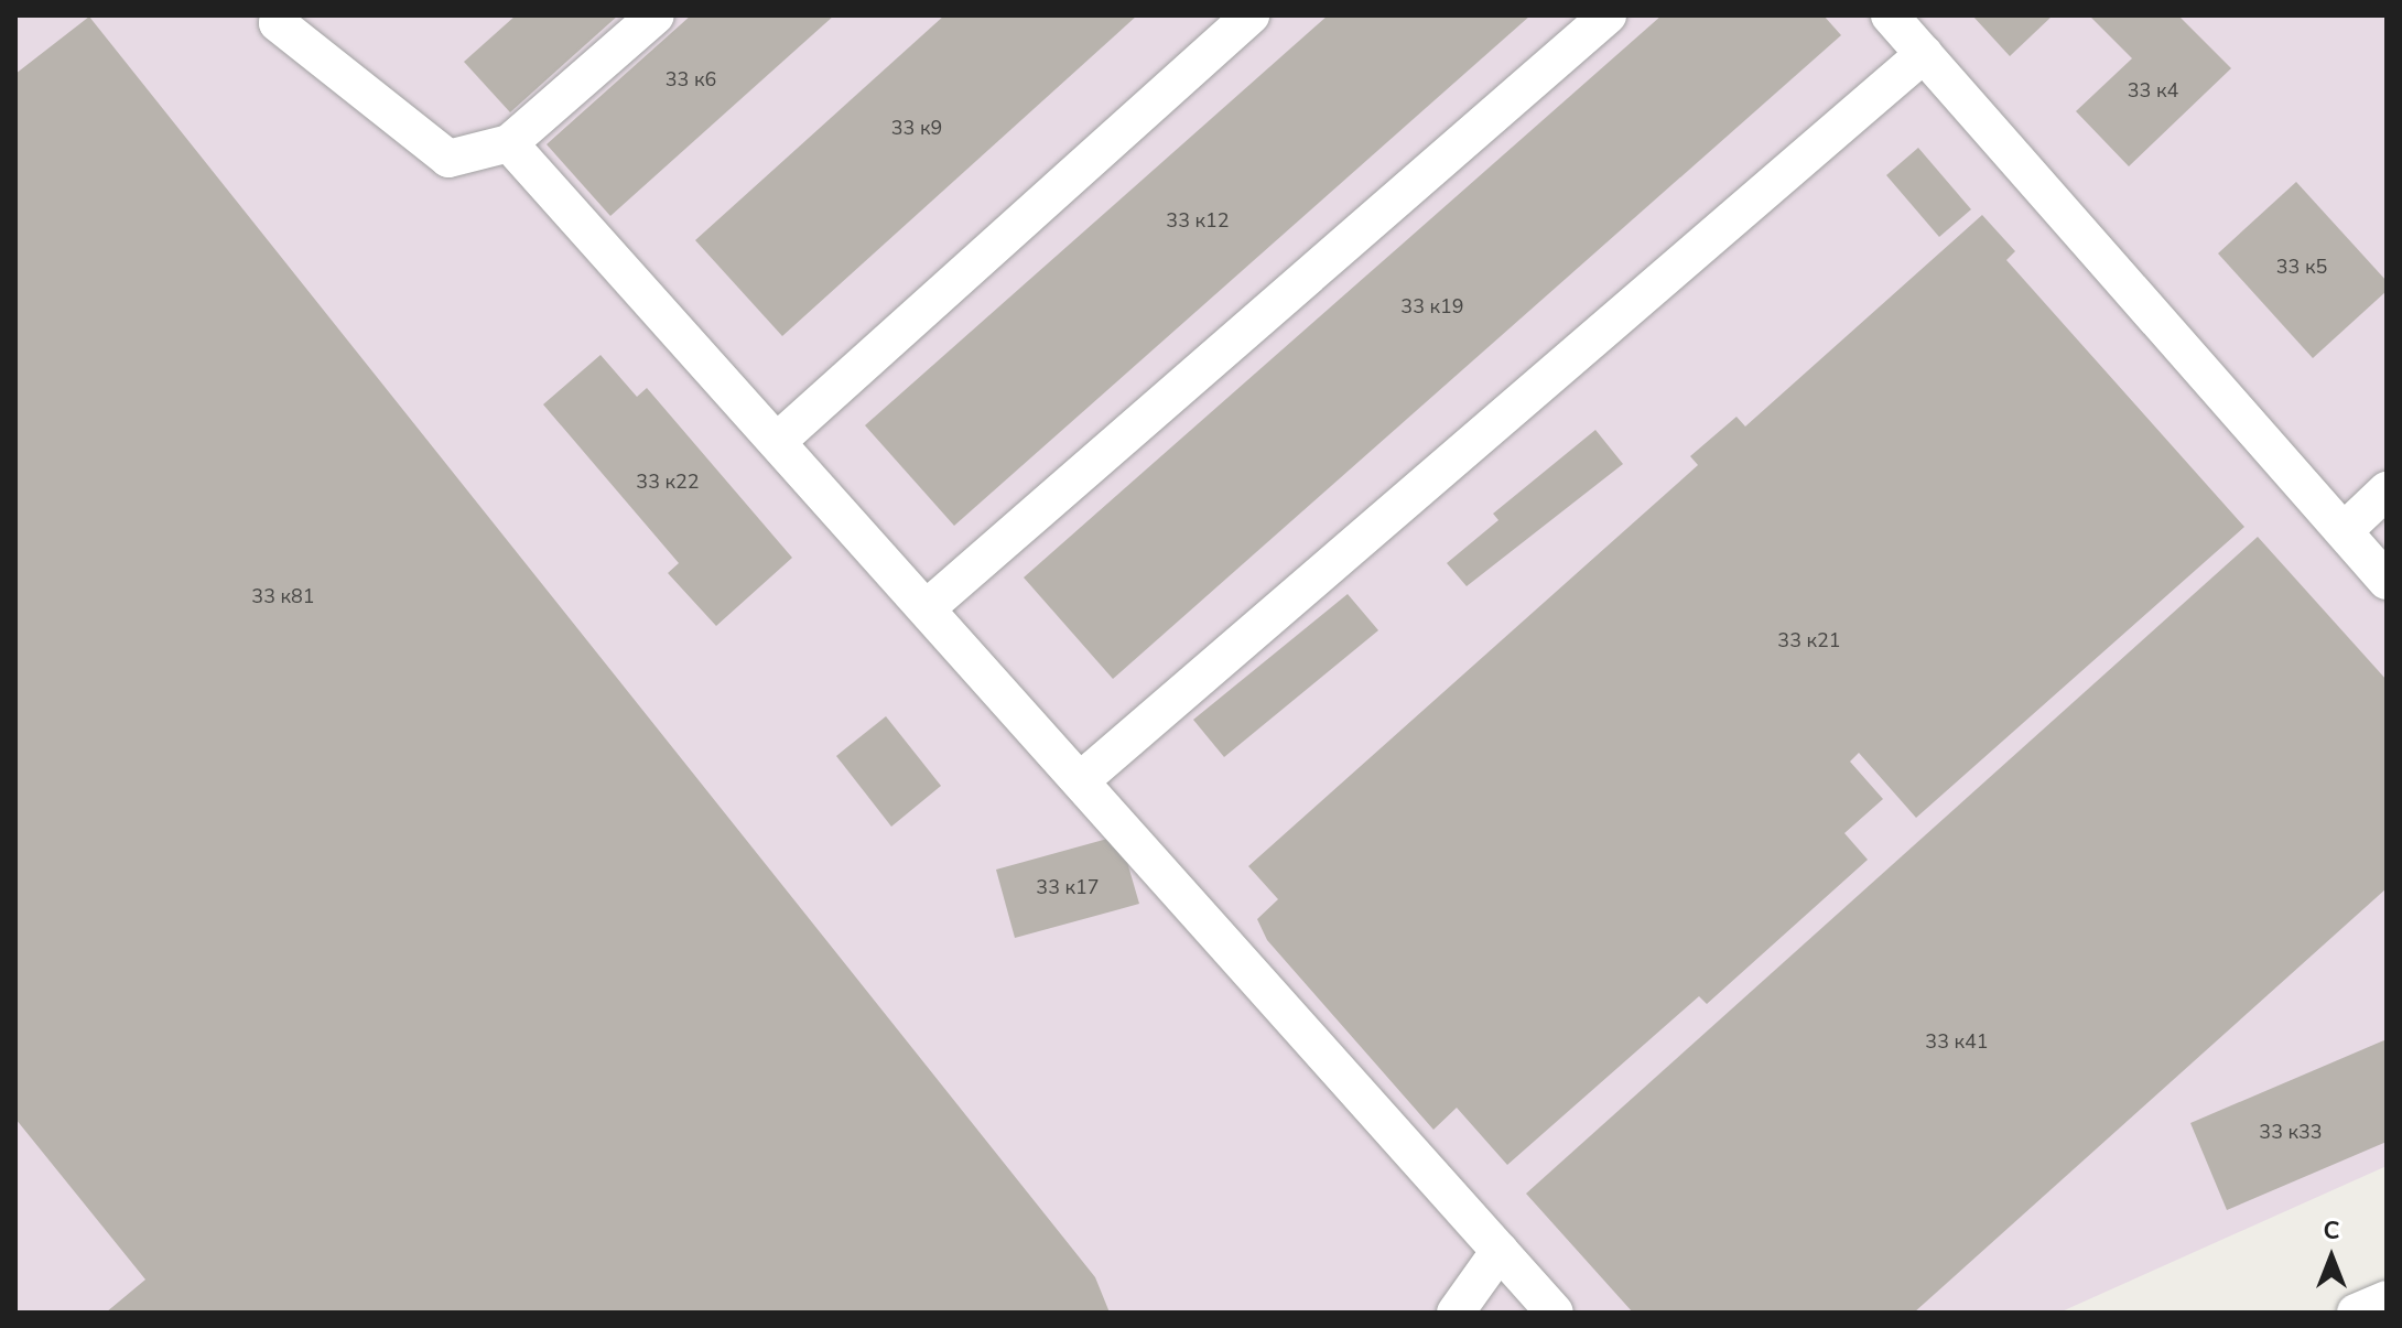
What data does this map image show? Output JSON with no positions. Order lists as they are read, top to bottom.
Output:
{
  "house_numbers": [
    "33 к6",
    "33 к4",
    "33 к9",
    "33 к12",
    "33 к5",
    "33 к19",
    "33 к22",
    "33 к81",
    "33 к21",
    "33 к17",
    "33 к41",
    "33 к33"
  ],
  "north": "top"
}
